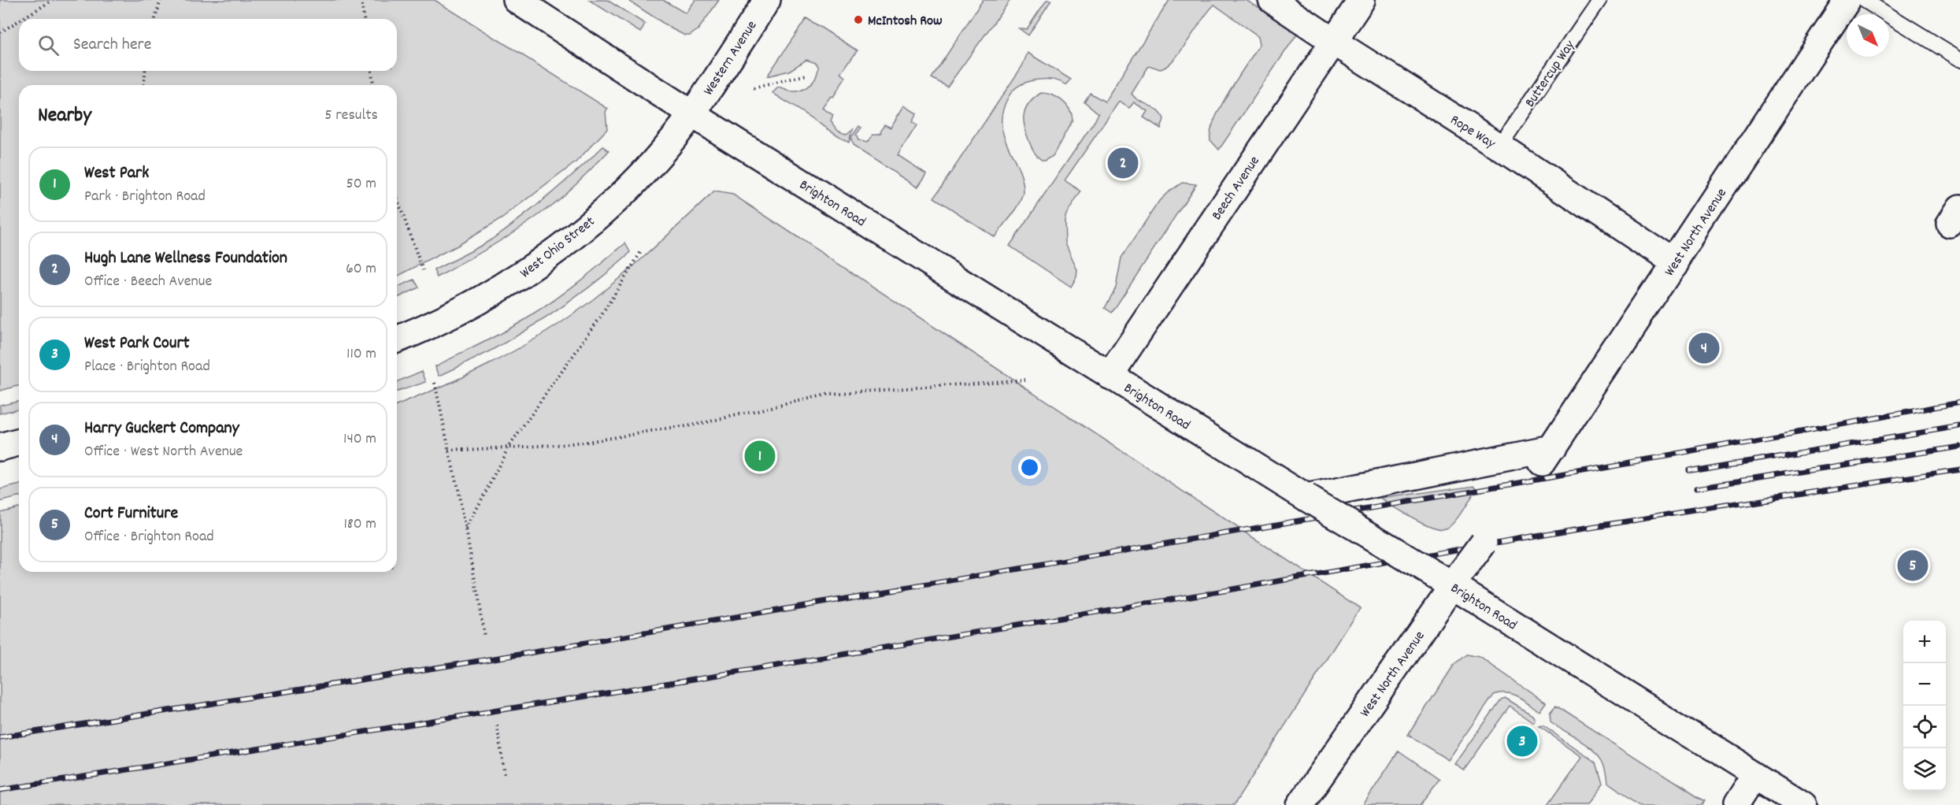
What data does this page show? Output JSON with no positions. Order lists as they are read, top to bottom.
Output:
{
  "streets": {
    "street": [
      "Western Avenue",
      "Rope Way",
      "Beech Avenue",
      "Brighton Road",
      "West North Avenue",
      "West Ohio Street"
    ],
    "lane": ["Buttercup Way"]
  },
  "crossings": [
    ["Western Avenue", "Brighton Road"],
    ["Western Avenue", "West Ohio Street"],
    ["Buttercup Way", "Rope Way"],
    ["Rope Way", "Beech Avenue"],
    ["Rope Way", "West North Avenue"],
    ["Beech Avenue", "Brighton Road"],
    ["Brighton Road", "West North Avenue"],
    ["Brighton Road", "West Ohio Street"]
  ],
  "places": ["McIntosh Row"],
  "north": "bottom right",
  "page": {
    "search": "Search here",
    "heading": ["Nearby", "5 results"],
    "pins": [
      "2",
      "4",
      "1",
      "5",
      "3"
    ],
    "list": [
      {
        "mark": "1",
        "name": "West Park",
        "note": "Park · Brighton Road",
        "value": "50 m"
      },
      {
        "mark": "2",
        "name": "Hugh Lane Wellness Foundation",
        "note": "Office · Beech Avenue",
        "value": "60 m"
      },
      {
        "mark": "3",
        "name": "West Park Court",
        "note": "Place · Brighton Road",
        "value": "110 m"
      },
      {
        "mark": "4",
        "name": "Harry Guckert Company",
        "note": "Office · West North Avenue",
        "value": "140 m"
      },
      {
        "mark": "5",
        "name": "Cort Furniture",
        "note": "Office · Brighton Road",
        "value": "180 m"
      }
    ],
    "map_buttons": ["+", "−"]
  }
}
